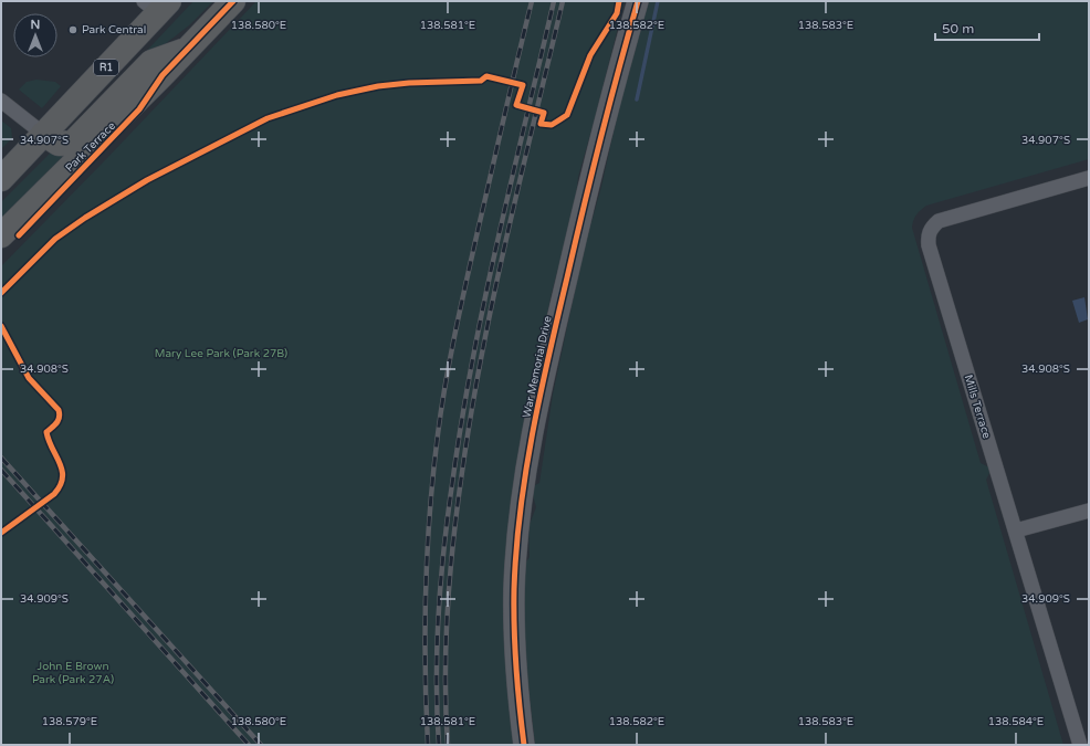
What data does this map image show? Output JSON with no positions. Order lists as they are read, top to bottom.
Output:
{
  "streets": {
    "highway": ["R1", "Park Terrace"],
    "street": ["War Memorial Drive", "Mills Terrace"]
  },
  "parks": ["Mary Lee Park (Park 27B)", "John E Brown Park (Park 27A)"],
  "places": ["Park Central"],
  "scale_bar": "50 m",
  "north": "top",
  "coordinates": [
    "138.580°E",
    "138.581°E",
    "138.582°E",
    "138.583°E",
    "34.907°S",
    "34.908°S",
    "34.909°S",
    "138.579°E",
    "138.584°E"
  ]
}
